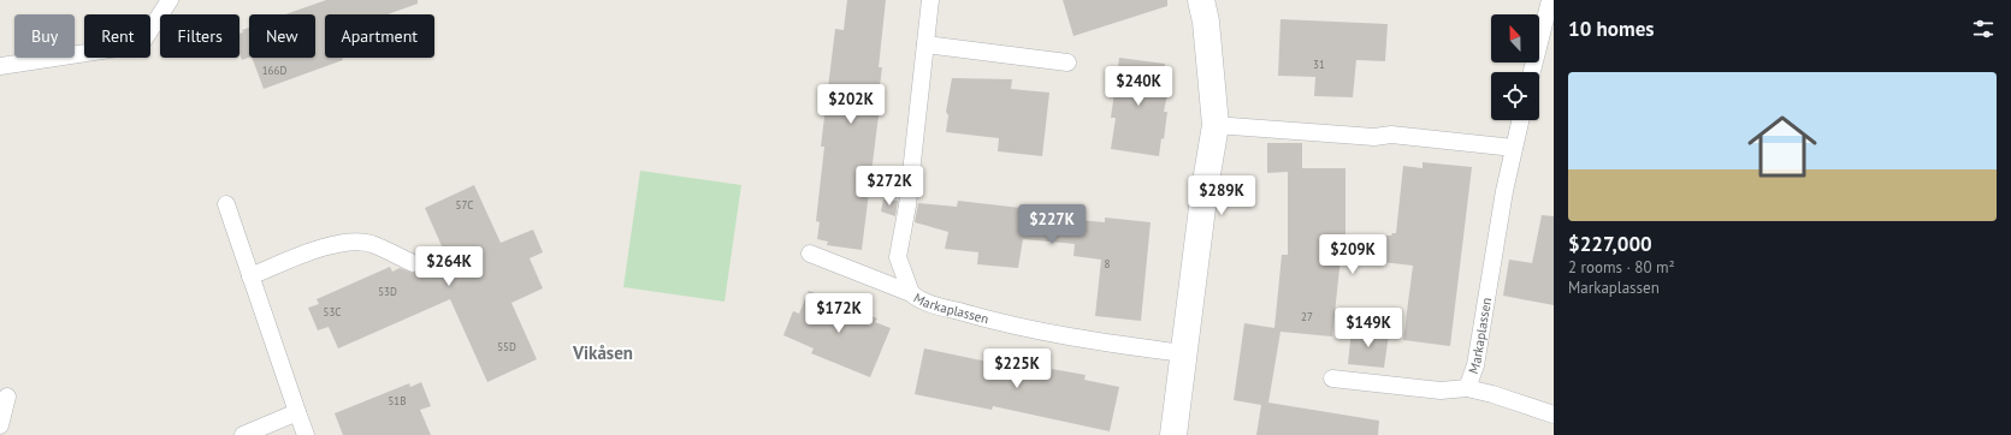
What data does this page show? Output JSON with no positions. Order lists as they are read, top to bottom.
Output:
{
  "streets": {
    "lane": ["Markaplassen"]
  },
  "districts": ["Vikåsen"],
  "house_numbers": [
    "31",
    "166D",
    "57C",
    "8",
    "53D",
    "53C",
    "27",
    "55D",
    "51B"
  ],
  "north": "top",
  "page": {
    "heading": "10 homes",
    "chip": [
      "Buy",
      "Rent",
      "Filters",
      "New",
      "Apartment"
    ],
    "list": [
      {
        "name": "$227,000",
        "note": "2 rooms · 80 m² · Markaplassen"
      }
    ],
    "price": [
      "$240K",
      "$202K",
      "$272K",
      "$289K",
      "$227K",
      "$209K",
      "$264K",
      "$172K",
      "$149K",
      "$225K"
    ]
  }
}
